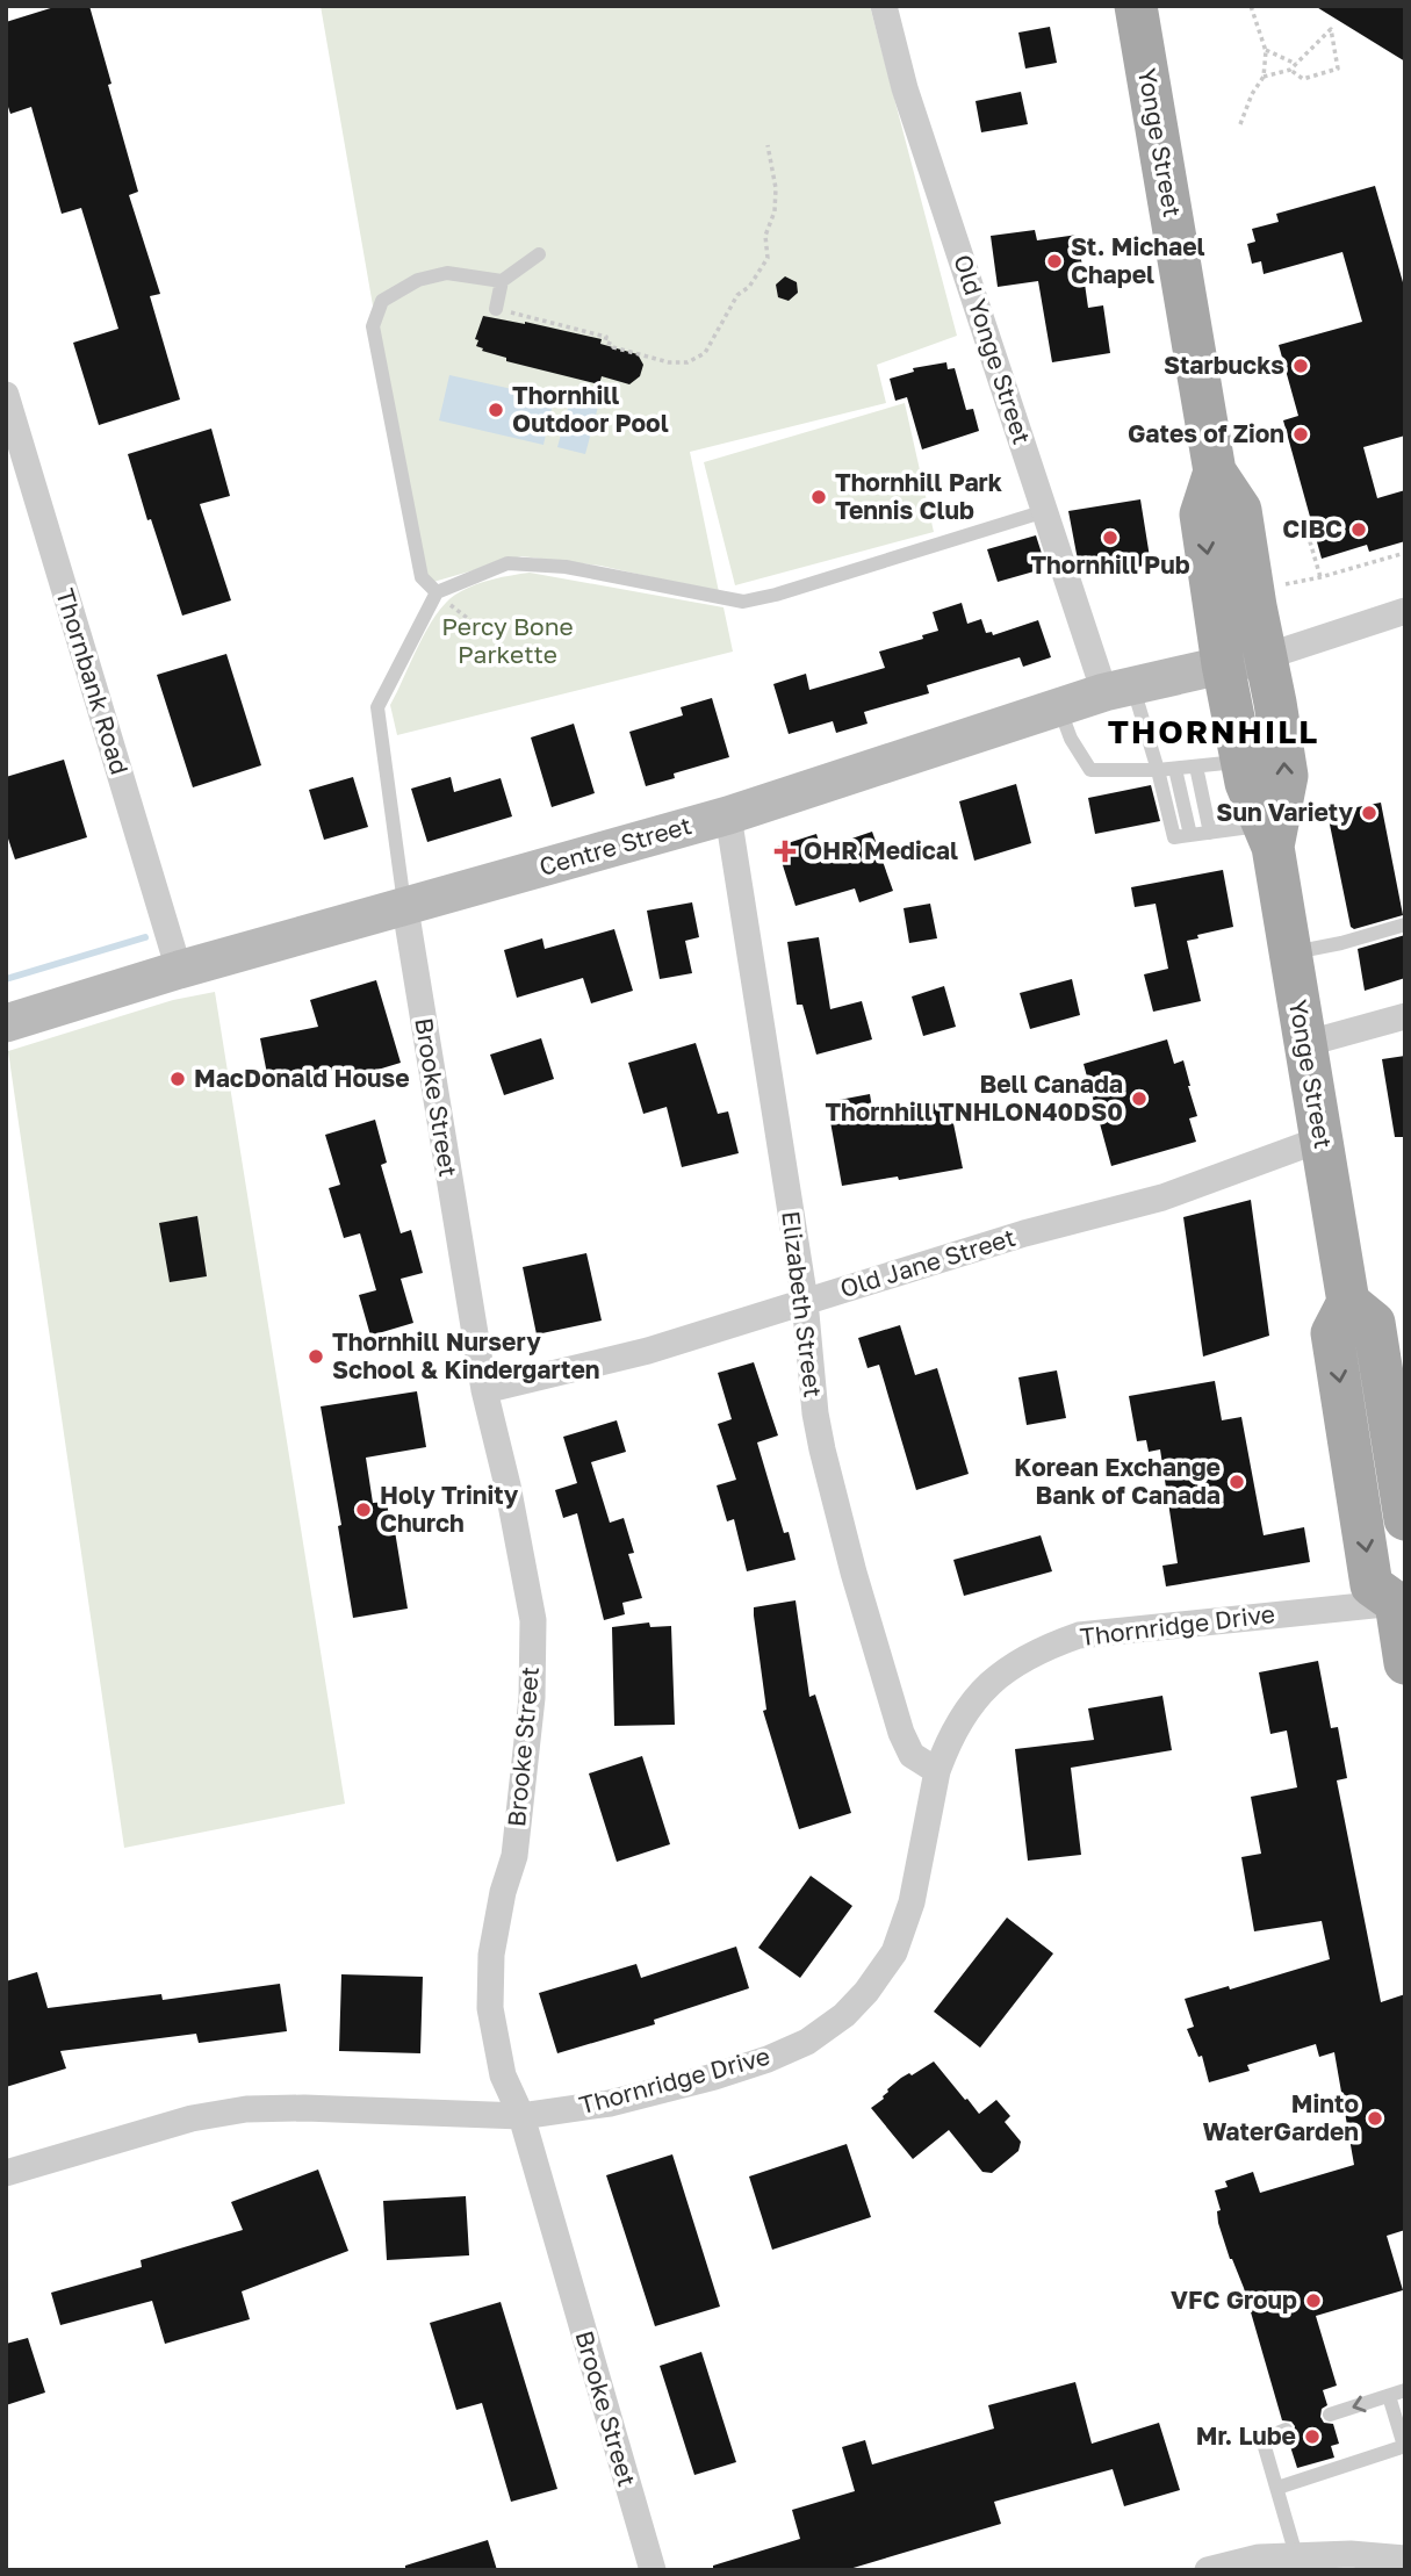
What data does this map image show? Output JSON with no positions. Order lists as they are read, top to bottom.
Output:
{
  "streets": {
    "main road": ["Yonge Street", "Centre Street"],
    "street": [
      "Old Yonge Street",
      "Thornbank Road",
      "Brooke Street",
      "Old Jane Street",
      "Elizabeth Street",
      "Thornridge Drive"
    ]
  },
  "crossings": [
    ["Yonge Street", "Centre Street"],
    ["Yonge Street", "Old Jane Street"],
    ["Old Yonge Street", "Centre Street"],
    ["Thornbank Road", "Centre Street"],
    ["Centre Street", "Brooke Street"],
    ["Centre Street", "Elizabeth Street"],
    ["Brooke Street", "Old Jane Street"],
    ["Brooke Street", "Thornridge Drive"],
    ["Old Jane Street", "Elizabeth Street"],
    ["Elizabeth Street", "Thornridge Drive"]
  ],
  "districts": ["THORNHILL"],
  "parks": ["Percy Bone Parkette"],
  "places": {
    "other": [
      "St. Michael Chapel",
      "Starbucks",
      "Thornhill Outdoor Pool",
      "Gates of Zion",
      "Thornhill Park Tennis Club",
      "CIBC",
      "Thornhill Pub",
      "Sun Variety",
      "MacDonald House",
      "Bell Canada Thornhill TNHLON40DS0",
      "Thornhill Nursery School & Kindergarten",
      "Korean Exchange Bank of Canada",
      "Holy Trinity Church",
      "Minto WaterGarden",
      "VFC Group",
      "Mr. Lube"
    ],
    "health": ["OHR Medical"]
  }
}
